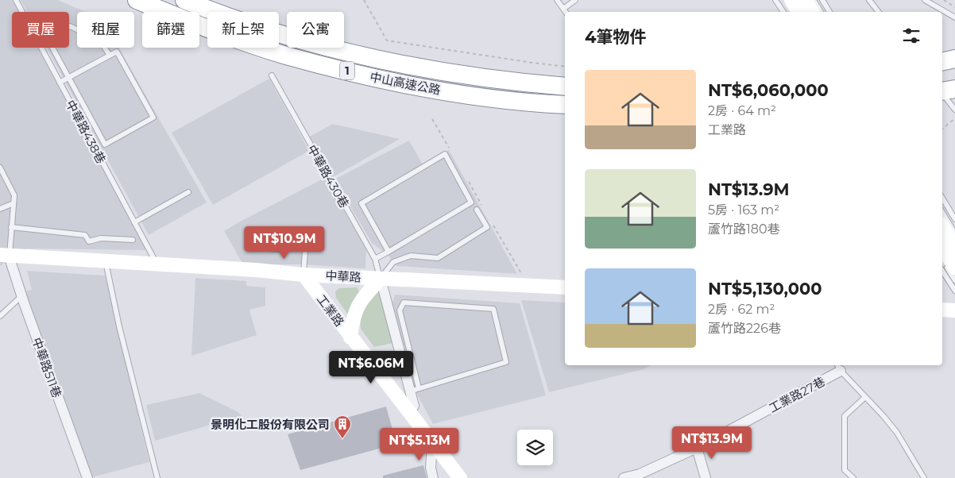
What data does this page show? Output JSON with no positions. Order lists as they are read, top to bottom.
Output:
{
  "streets": {
    "highway": ["1", "中山高速公路"],
    "street": [
      "中華路",
      "工業路",
      "中華路511巷",
      "工業路27巷"
    ],
    "lane": ["中華路438巷", "中華路430巷"]
  },
  "crossings": [
    ["中華路438巷", "中華路"],
    ["中華路430巷", "中華路"],
    ["中華路", "工業路"],
    ["中華路", "中華路511巷"]
  ],
  "places": {
    "building": ["景明化工股份有限公司"]
  },
  "page": {
    "chip": [
      "買屋",
      "租屋",
      "篩選",
      "新上架",
      "公寓"
    ],
    "heading": "4筆物件",
    "list": [
      {
        "name": "NT$6,060,000",
        "note": "2房 · 64 m² · 工業路"
      },
      {
        "name": "NT$13.9M",
        "note": "5房 · 163 m² · 蘆竹路180巷"
      },
      {
        "name": "NT$5,130,000",
        "note": "2房 · 62 m² · 蘆竹路226巷"
      }
    ],
    "price": [
      "NT$10.9M",
      "NT$6.06M",
      "NT$13.9M",
      "NT$5.13M"
    ]
  }
}
